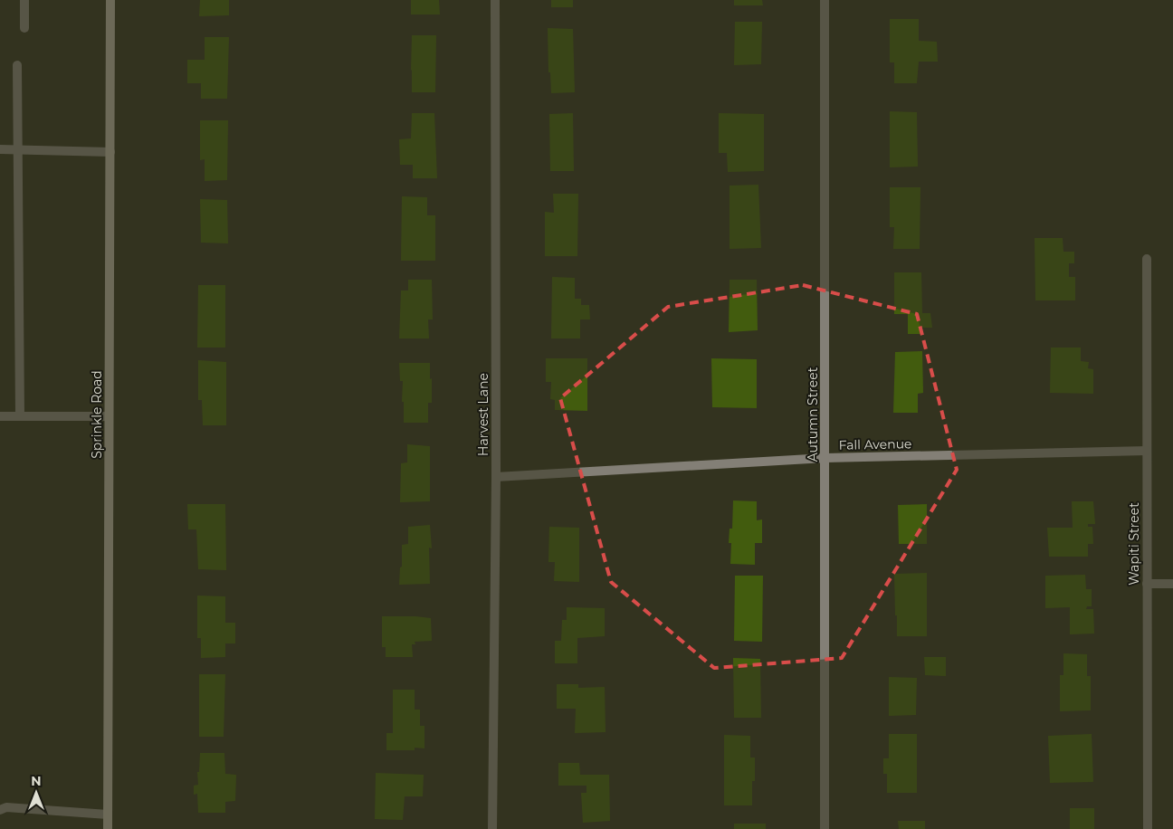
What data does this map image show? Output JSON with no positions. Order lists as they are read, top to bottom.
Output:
{
  "streets": {
    "main road": ["Sprinkle Road"],
    "street": [
      "Harvest Lane",
      "Autumn Street",
      "Fall Avenue",
      "Wapiti Street"
    ]
  },
  "crossings": [
    ["Harvest Lane", "Fall Avenue"],
    ["Autumn Street", "Fall Avenue"],
    ["Fall Avenue", "Wapiti Street"]
  ],
  "north": "top"
}
